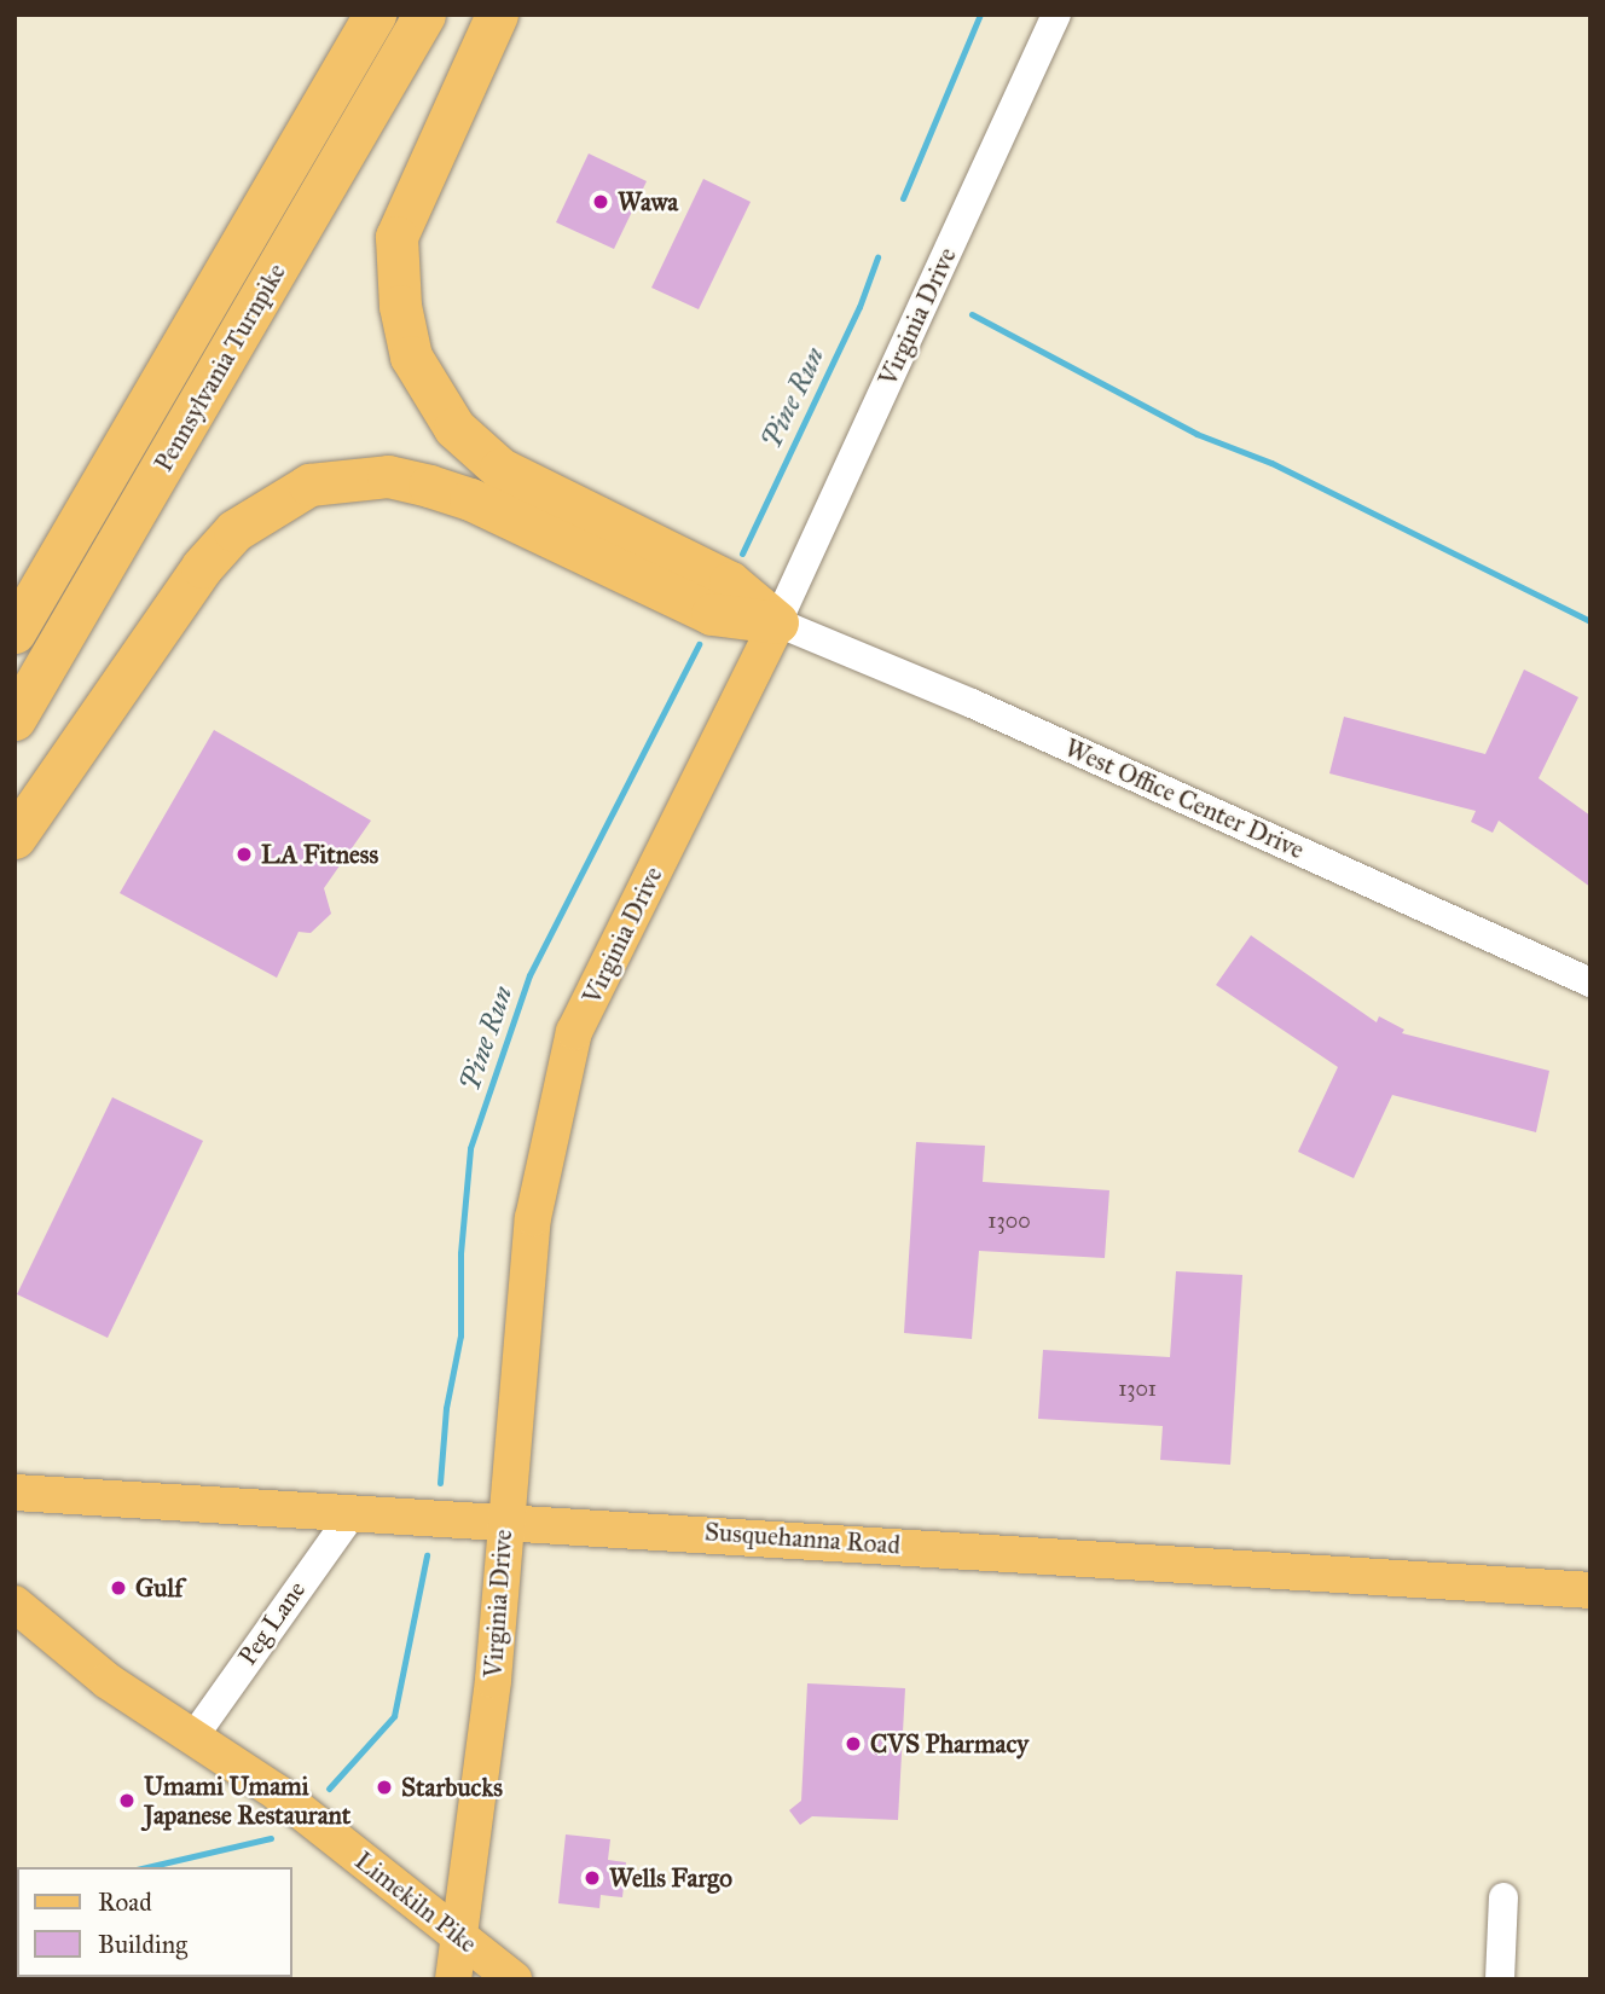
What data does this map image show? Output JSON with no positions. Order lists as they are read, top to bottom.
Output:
{
  "streets": {
    "highway": ["Pennsylvania Turnpike"],
    "main road": ["Virginia Drive", "Susquehanna Road", "Limekiln Pike"],
    "street": ["West Office Center Drive", "Peg Lane"]
  },
  "crossings": [
    ["Virginia Drive", "West Office Center Drive"],
    ["Virginia Drive", "Susquehanna Road"],
    ["Virginia Drive", "Limekiln Pike"],
    ["Susquehanna Road", "Peg Lane"],
    ["Peg Lane", "Limekiln Pike"]
  ],
  "water": ["Pine Run"],
  "places": [
    "Wawa",
    "LA Fitness",
    "Gulf",
    "CVS Pharmacy",
    "Starbucks",
    "Umami Umami Japanese Restaurant",
    "Wells Fargo"
  ],
  "house_numbers": ["1300", "1301"],
  "legend": ["Road", "Building"]
}
